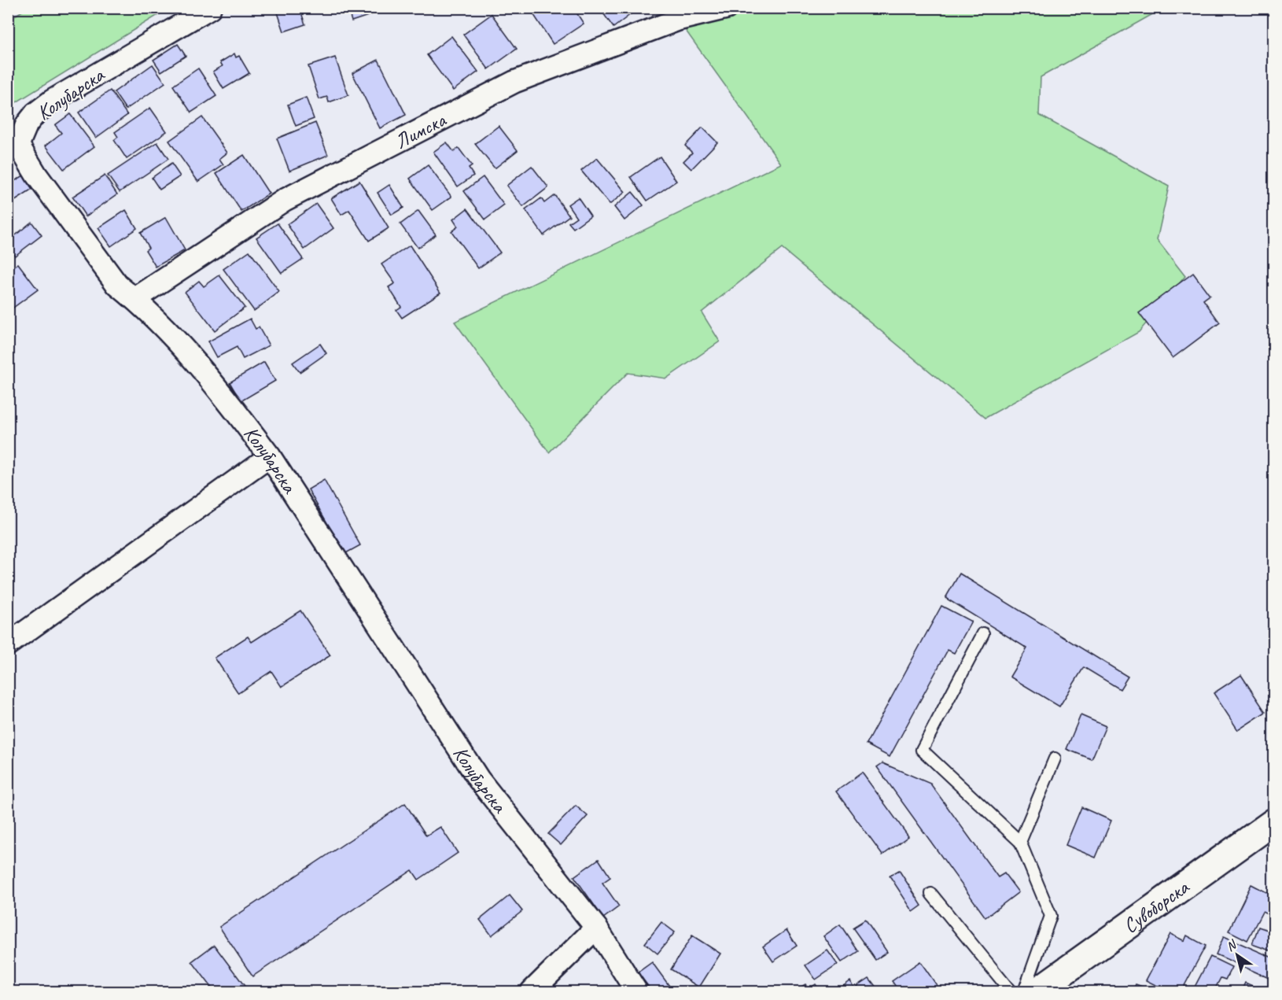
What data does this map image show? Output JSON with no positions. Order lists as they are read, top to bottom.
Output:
{
  "streets": {
    "main road": ["Сувоборска"],
    "street": ["Колубарска", "Лимска"]
  },
  "crossings": [
    ["Колубарска", "Лимска"]
  ],
  "north": "top left"
}
